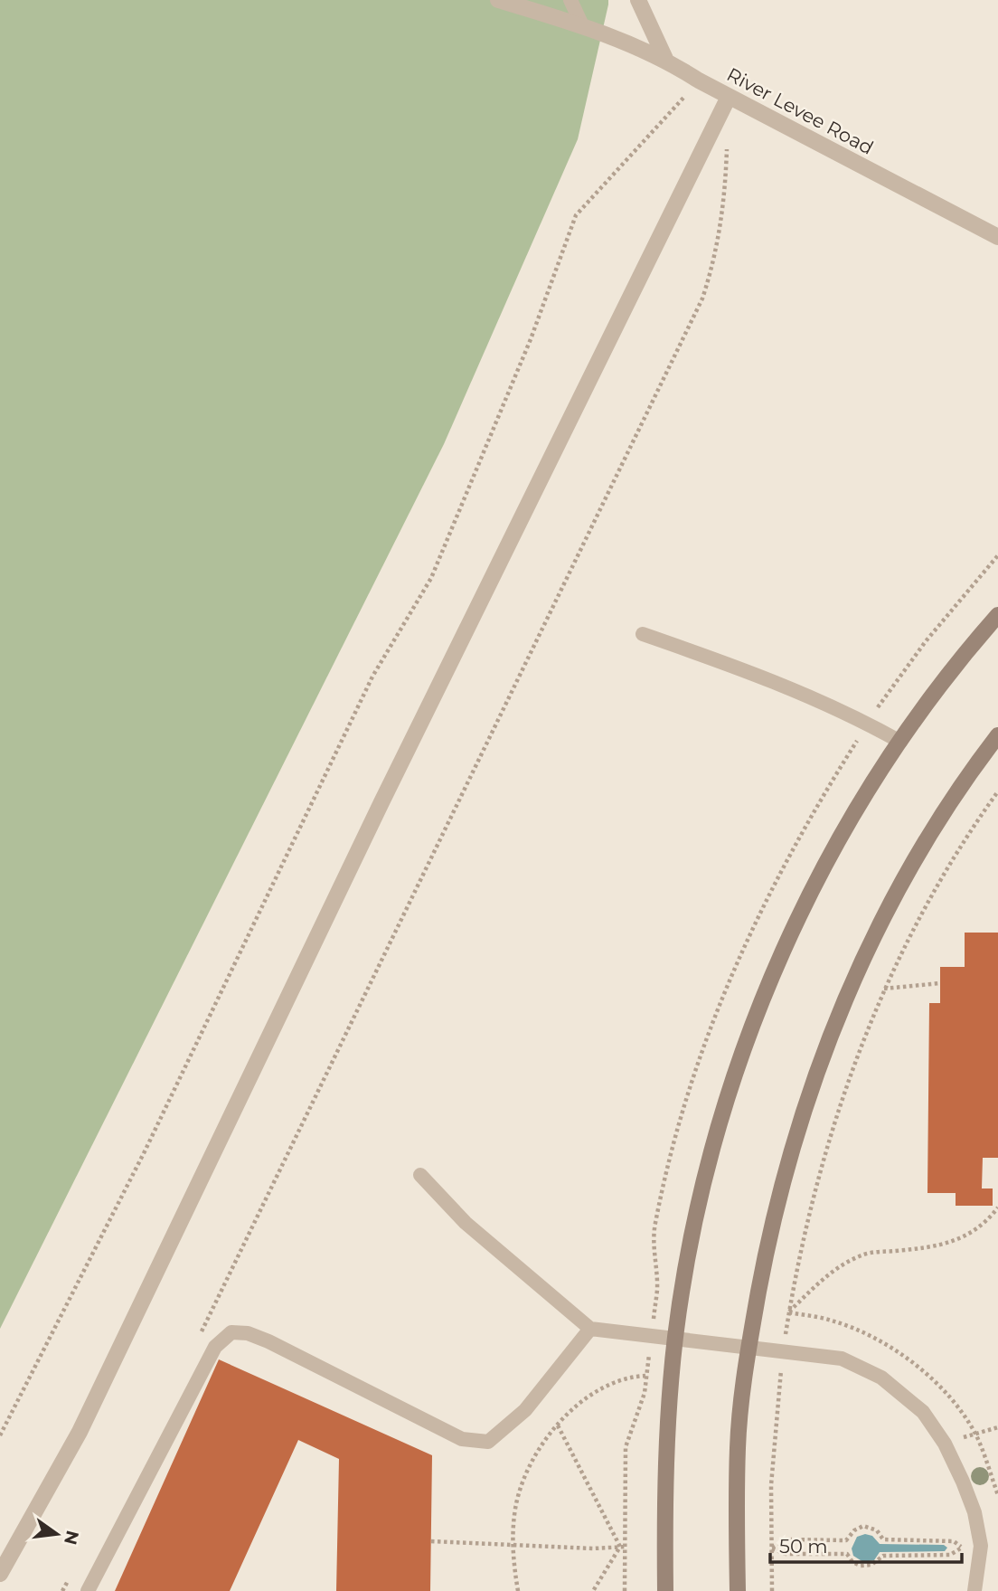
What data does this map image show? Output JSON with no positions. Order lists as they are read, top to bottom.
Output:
{
  "streets": {
    "street": ["River Levee Road"]
  },
  "scale_bar": "50 m",
  "north": "right"
}
